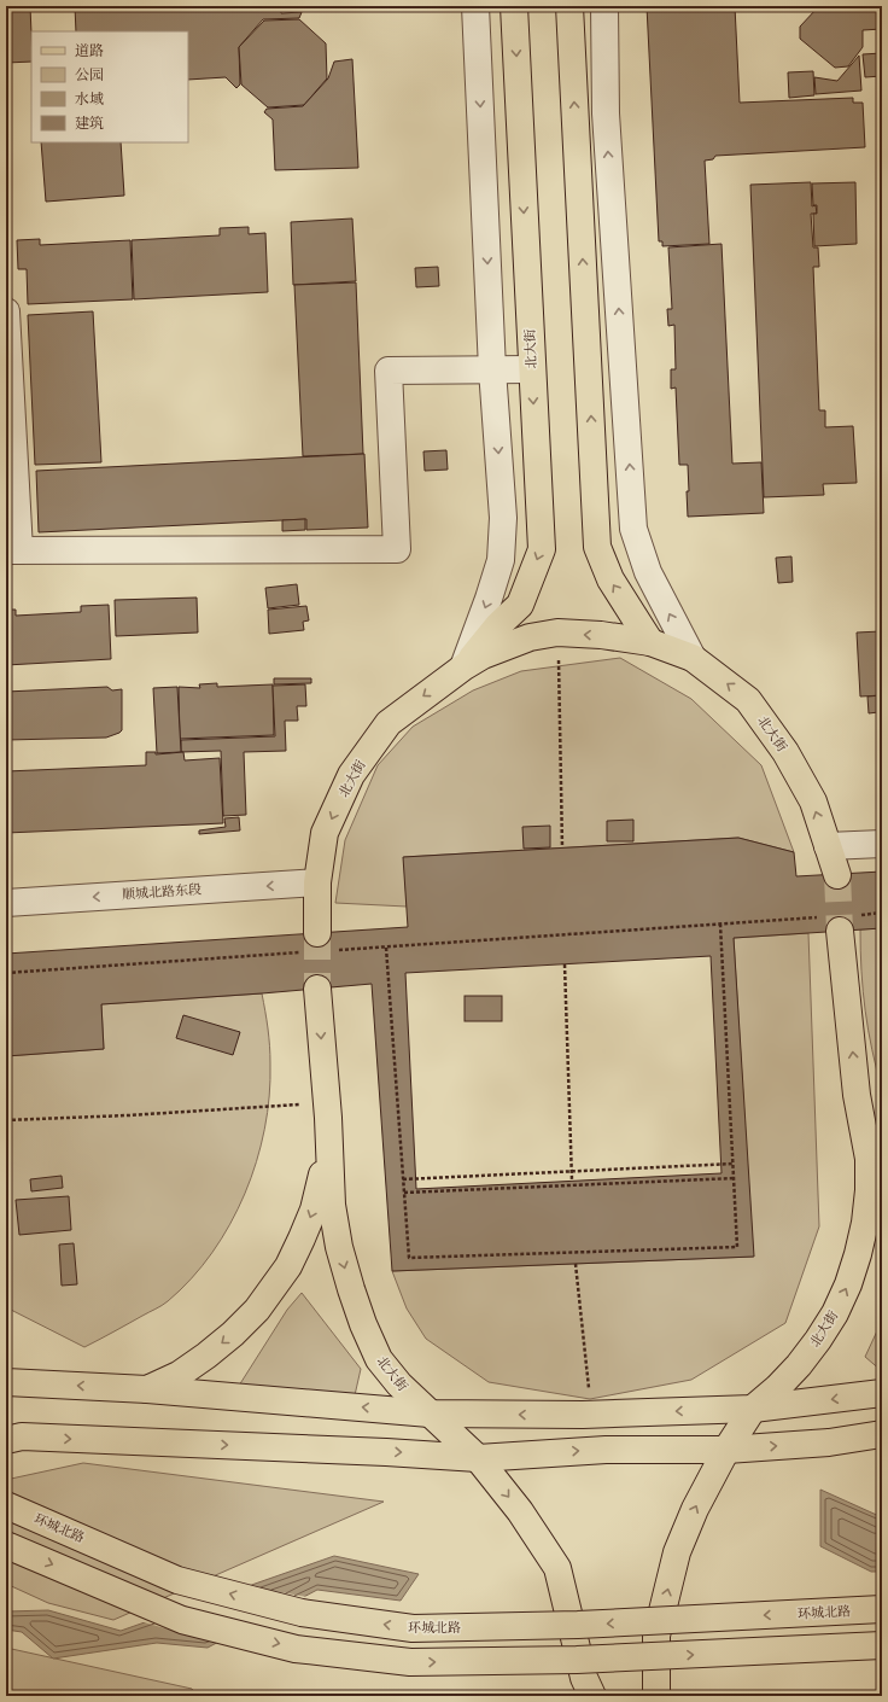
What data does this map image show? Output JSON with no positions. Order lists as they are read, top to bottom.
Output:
{
  "streets": {
    "main road": ["北大街", "环城北路"],
    "street": ["顺城北路东段"]
  },
  "crossings": [
    ["北大街", "顺城北路东段"]
  ],
  "one_way": ["顺城北路东段"],
  "legend": [
    "道路",
    "公园",
    "水域",
    "建筑"
  ]
}
